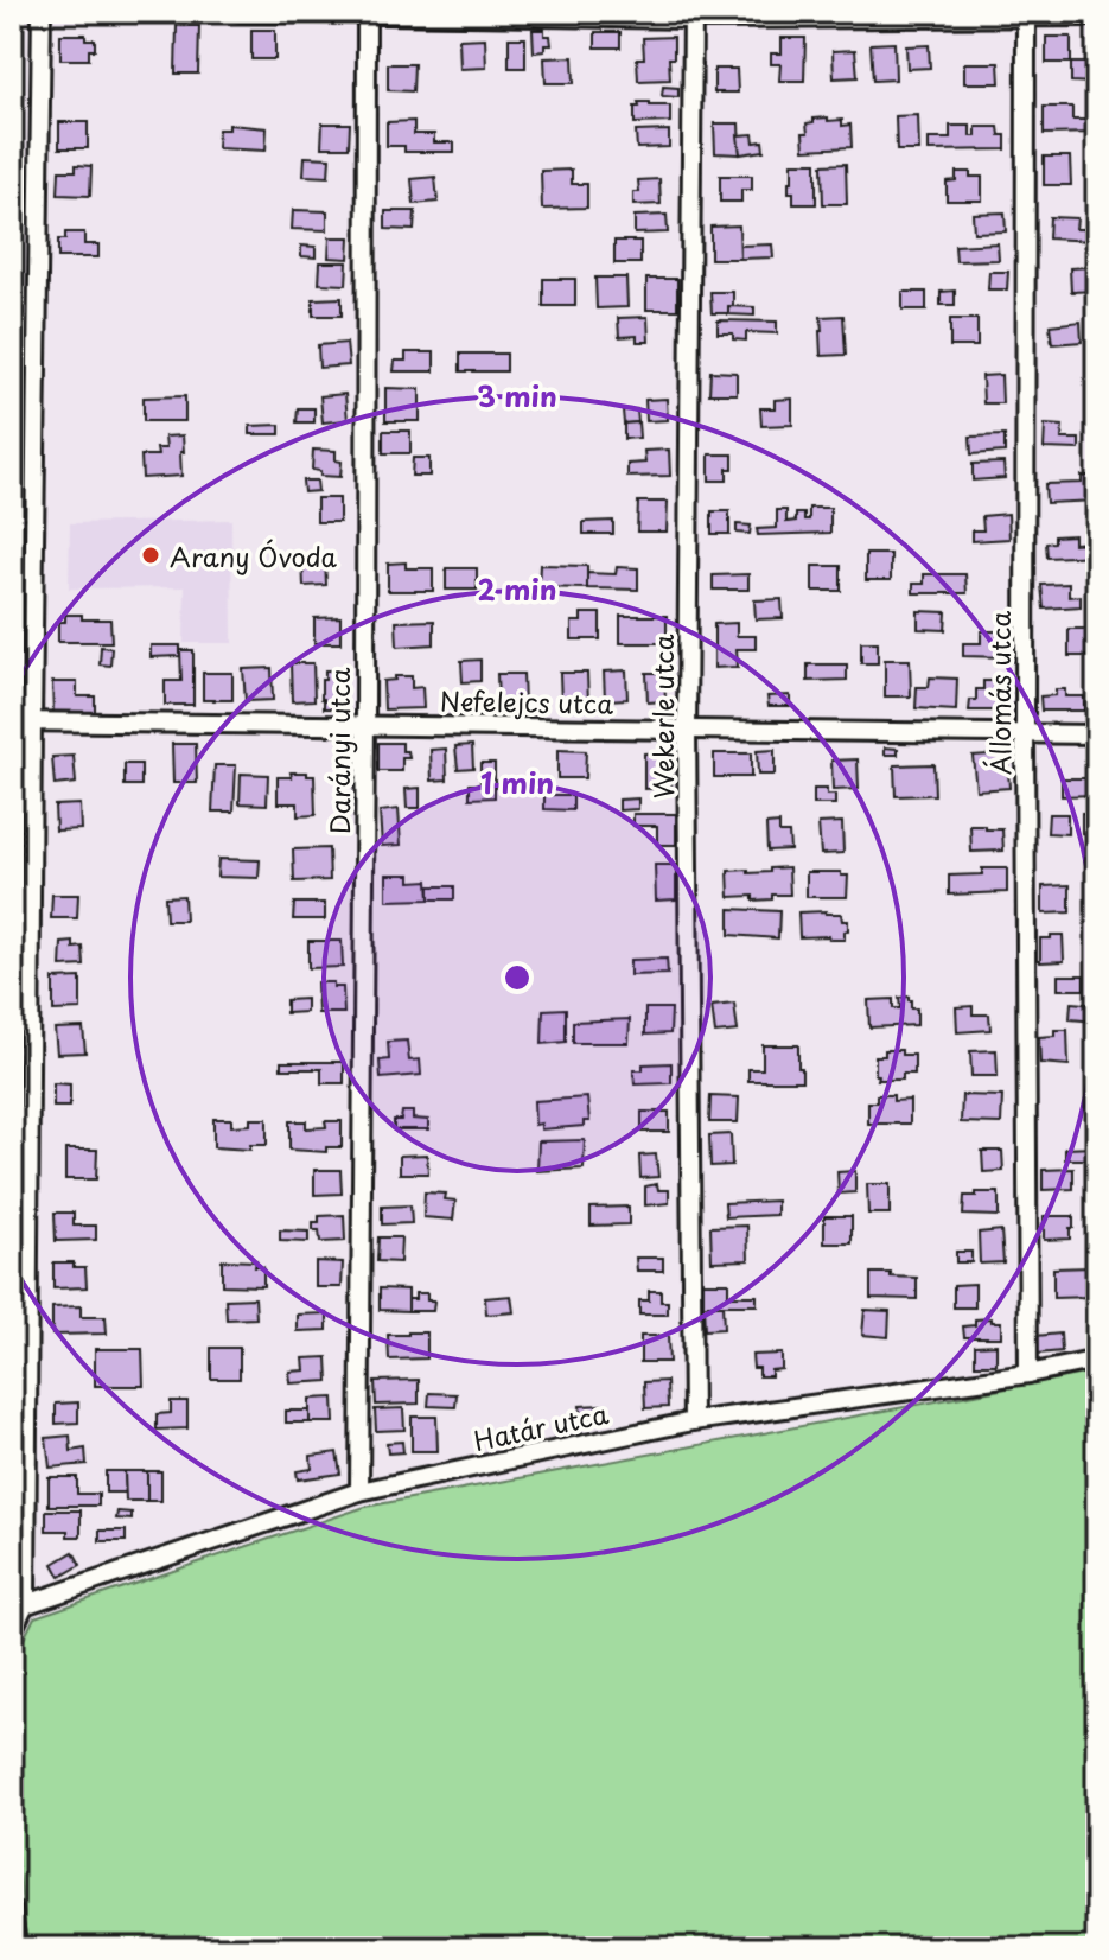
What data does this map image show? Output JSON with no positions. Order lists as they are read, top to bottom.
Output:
{
  "streets": {
    "street": [
      "Állomás utca",
      "Nefelejcs utca",
      "Wekerle utca",
      "Darányi utca",
      "Határ utca"
    ]
  },
  "crossings": [
    ["Állomás utca", "Nefelejcs utca"],
    ["Állomás utca", "Határ utca"],
    ["Nefelejcs utca", "Wekerle utca"],
    ["Nefelejcs utca", "Darányi utca"],
    ["Wekerle utca", "Határ utca"],
    ["Darányi utca", "Határ utca"]
  ],
  "places": ["Arany Óvoda"],
  "rings": ["3 min", "2 min", "1 min"]
}
